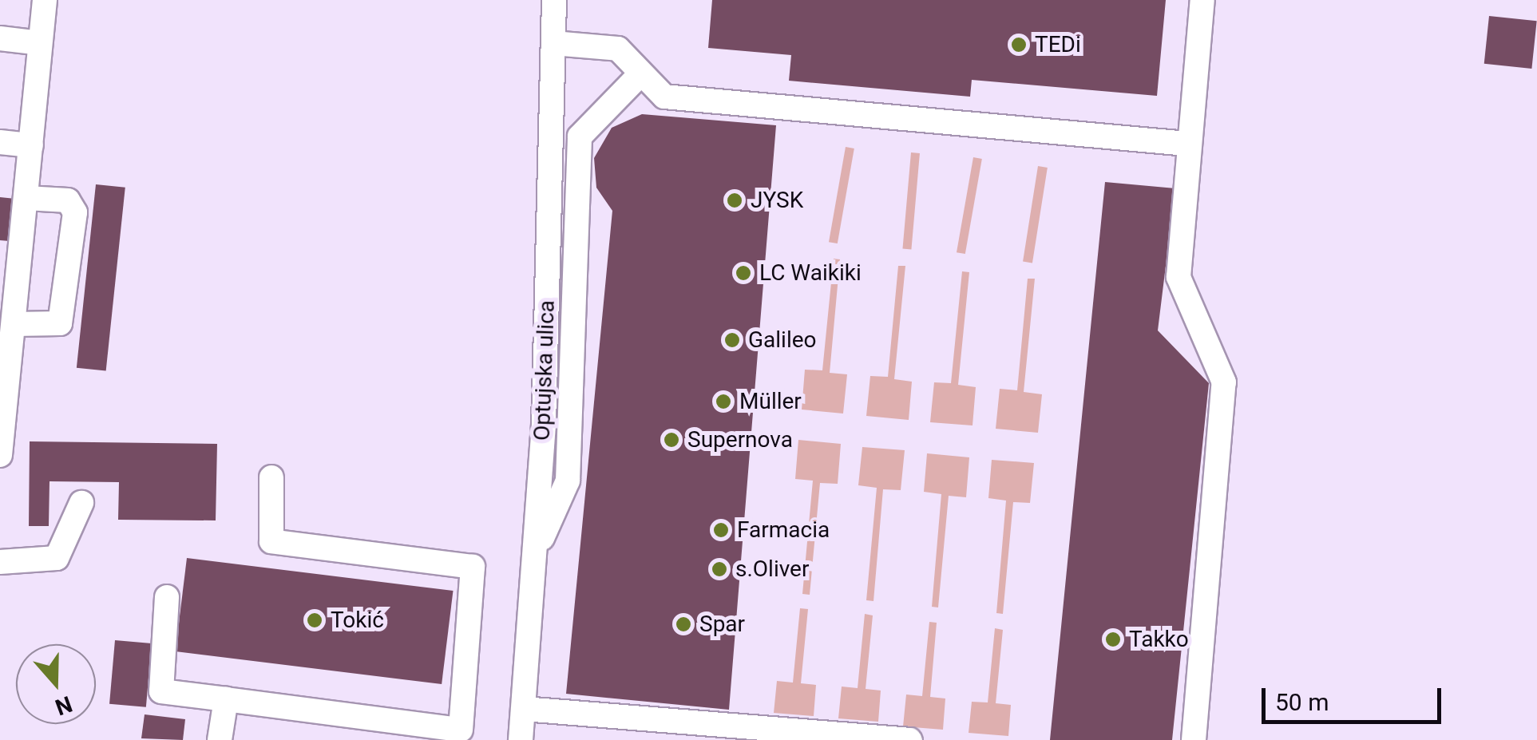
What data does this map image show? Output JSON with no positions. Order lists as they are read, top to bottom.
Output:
{
  "streets": {
    "street": ["Optujska ulica"]
  },
  "places": [
    "TEDi",
    "JYSK",
    "LC Waikiki",
    "Galileo",
    "Müller",
    "Supernova",
    "Farmacia",
    "s.Oliver",
    "Tokić",
    "Spar",
    "Takko"
  ],
  "scale_bar": "50 m",
  "north": "bottom"
}
